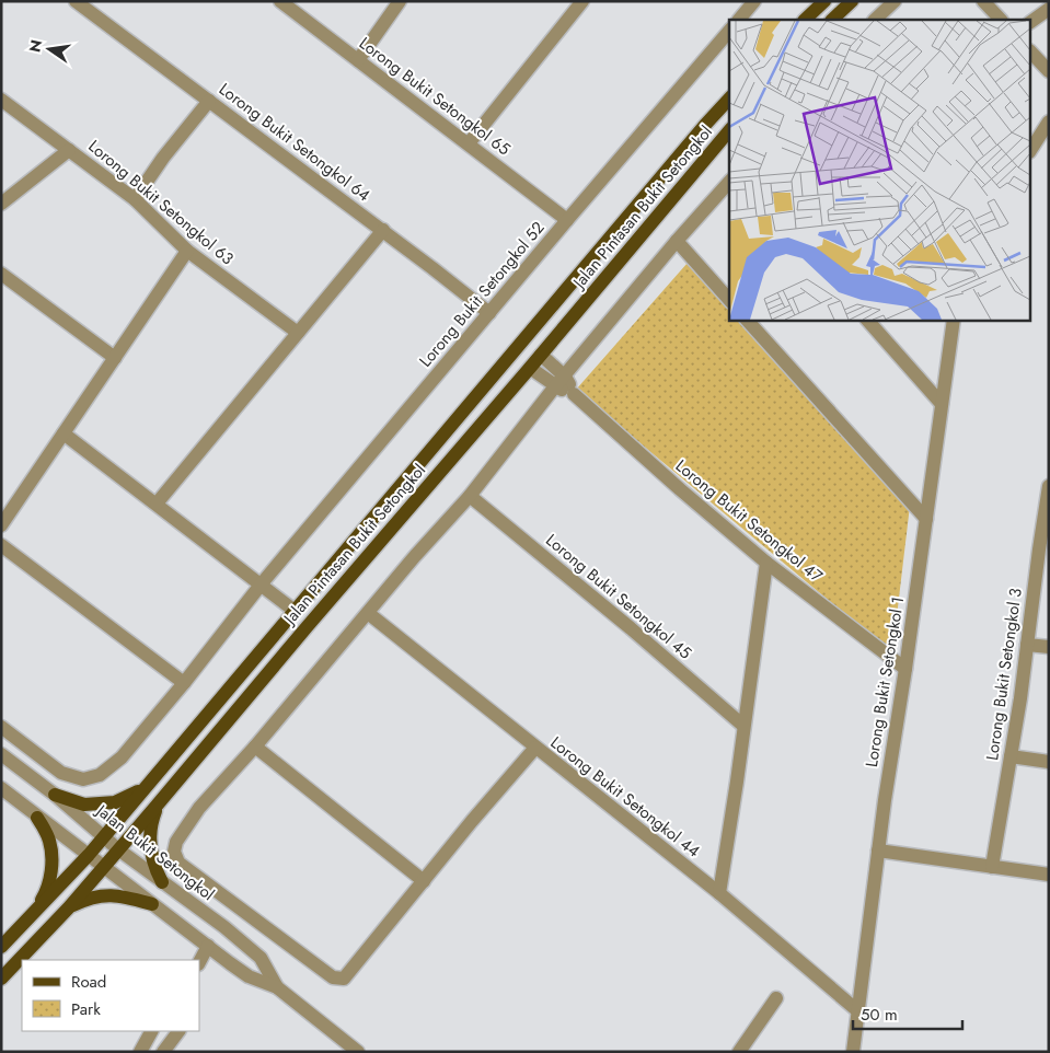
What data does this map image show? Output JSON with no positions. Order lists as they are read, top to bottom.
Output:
{
  "streets": {
    "main road": ["Jalan Pintasan Bukit Setongkol"],
    "street": [
      "Lorong Bukit Setongkol 65",
      "Lorong Bukit Setongkol 64",
      "Lorong Bukit Setongkol 63",
      "Lorong Bukit Setongkol 52",
      "Lorong Bukit Setongkol 47",
      "Lorong Bukit Setongkol 45",
      "Lorong Bukit Setongkol 3",
      "Lorong Bukit Setongkol 1",
      "Lorong Bukit Setongkol 44",
      "Jalan Bukit Setongkol"
    ]
  },
  "crossings": [
    ["Lorong Bukit Setongkol 65", "Lorong Bukit Setongkol 52"],
    ["Lorong Bukit Setongkol 64", "Lorong Bukit Setongkol 52"],
    ["Jalan Pintasan Bukit Setongkol", "Lorong Bukit Setongkol 47"],
    ["Jalan Pintasan Bukit Setongkol", "Jalan Bukit Setongkol"],
    ["Lorong Bukit Setongkol 47", "Lorong Bukit Setongkol 1"],
    ["Lorong Bukit Setongkol 1", "Lorong Bukit Setongkol 44"]
  ],
  "legend": ["Road", "Park"],
  "scale_bar": "50 m",
  "north": "left"
}
